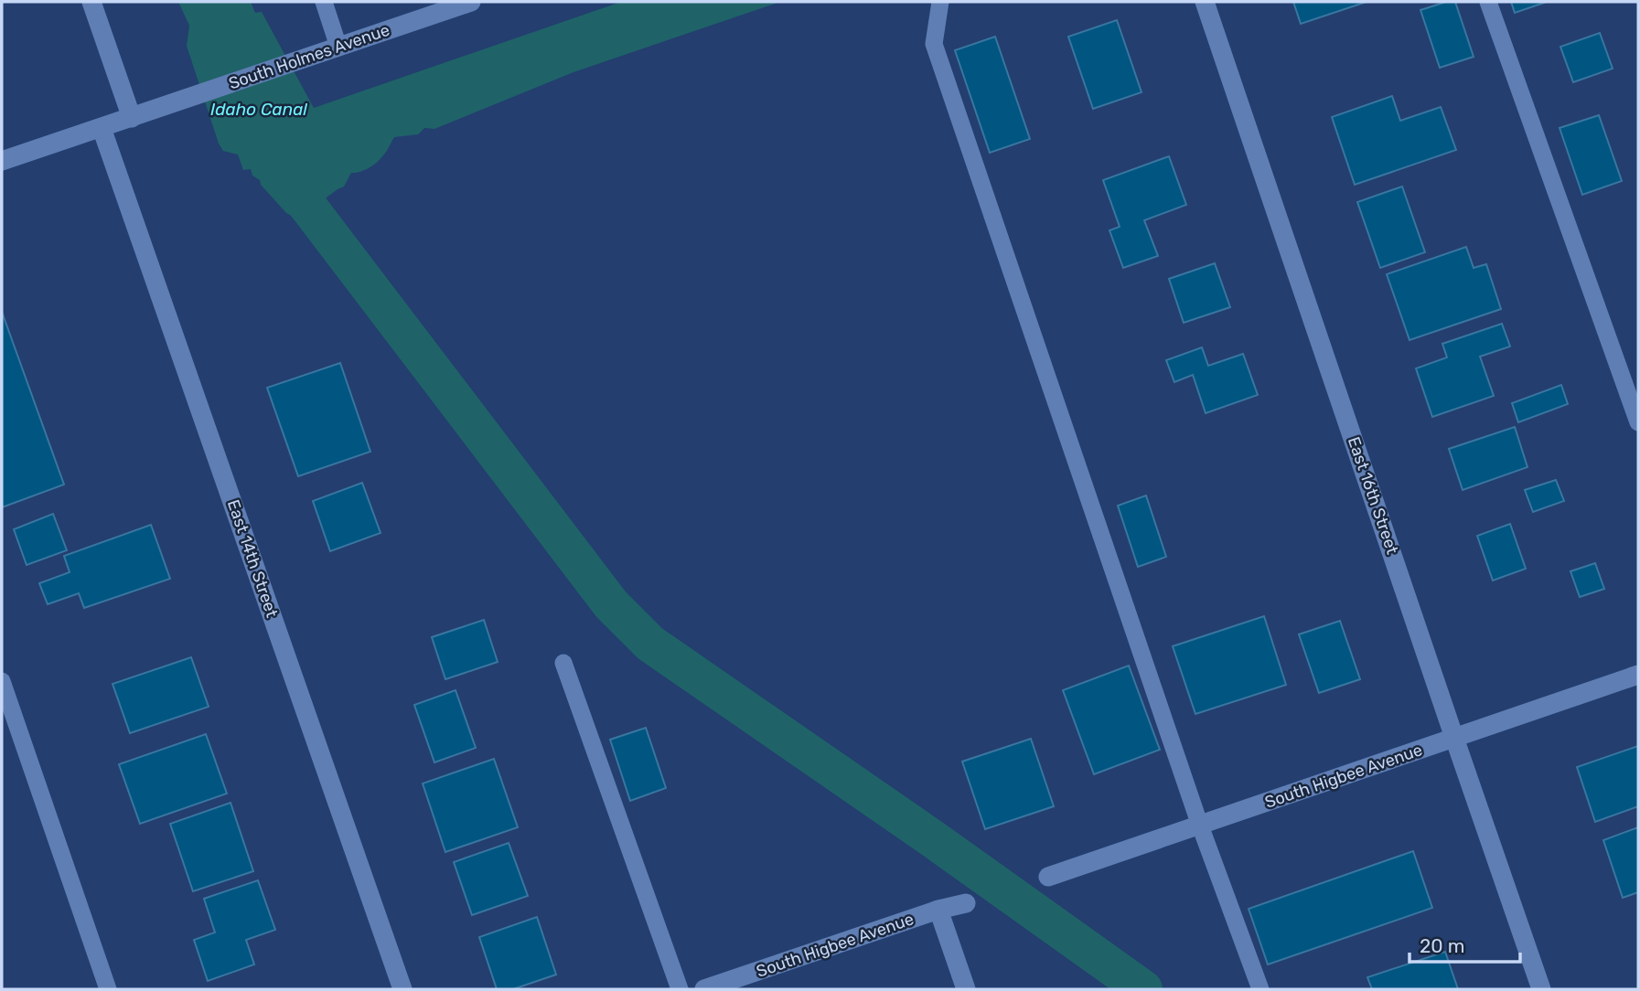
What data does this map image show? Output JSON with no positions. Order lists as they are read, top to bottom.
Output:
{
  "streets": {
    "street": [
      "South Holmes Avenue",
      "East 16th Street",
      "East 14th Street",
      "South Higbee Avenue"
    ]
  },
  "crossings": [
    ["South Holmes Avenue", "East 14th Street"],
    ["East 16th Street", "South Higbee Avenue"]
  ],
  "water": ["Idaho Canal"],
  "scale_bar": "20 m"
}
